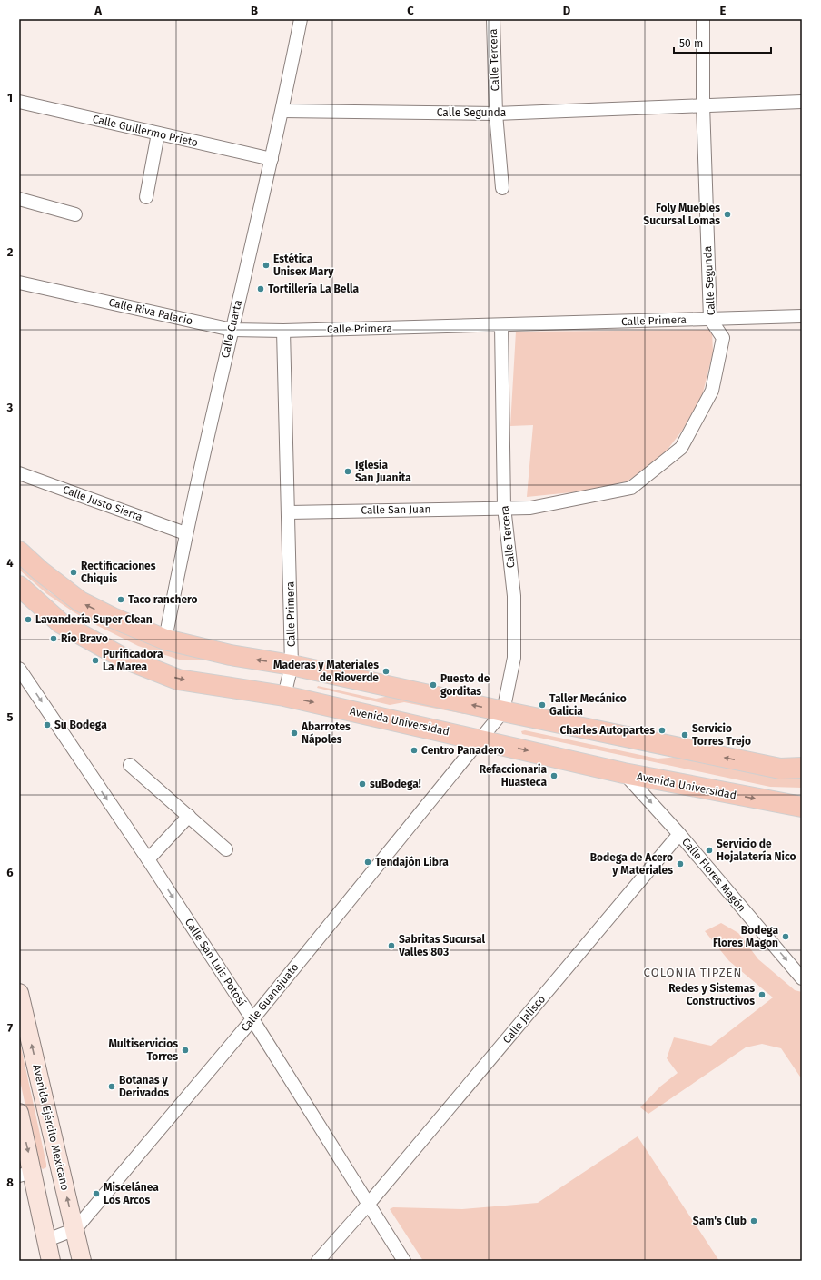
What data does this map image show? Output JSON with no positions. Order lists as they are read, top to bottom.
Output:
{
  "streets": {
    "main road": ["Avenida Universidad", "Avenida Ejército Mexicano"],
    "street": [
      "Calle Tercera",
      "Calle Segunda",
      "Calle Guillermo Prieto",
      "Calle Riva Palacio",
      "Calle Primera",
      "Calle Cuarta",
      "Calle Justo Sierra",
      "Calle San Juan",
      "Calle Flores Magón",
      "Calle San Luis Potosí",
      "Calle Guanajuato",
      "Calle Jalisco"
    ]
  },
  "crossings": [
    ["Calle Tercera", "Calle Segunda"],
    ["Calle Tercera", "Calle Primera"],
    ["Calle Tercera", "Calle San Juan"],
    ["Calle Tercera", "Avenida Universidad"],
    ["Calle Tercera", "Calle Guanajuato"],
    ["Calle Segunda", "Calle Primera"],
    ["Calle Segunda", "Calle Cuarta"],
    ["Calle Segunda", "Calle San Juan"],
    ["Calle Guillermo Prieto", "Calle Cuarta"],
    ["Calle Riva Palacio", "Calle Primera"],
    ["Calle Riva Palacio", "Calle Cuarta"],
    ["Calle Primera", "Calle San Juan"],
    ["Calle Primera", "Avenida Universidad"],
    ["Calle Cuarta", "Calle Justo Sierra"],
    ["Avenida Universidad", "Calle Flores Magón"],
    ["Avenida Universidad", "Calle Guanajuato"],
    ["Calle Flores Magón", "Calle Jalisco"],
    ["Calle San Luis Potosí", "Calle Guanajuato"],
    ["Calle San Luis Potosí", "Calle Jalisco"],
    ["Calle Guanajuato", "Avenida Ejército Mexicano"]
  ],
  "one_way": ["Calle Flores Magón"],
  "districts": ["COLONIA TIPZEN"],
  "places": [
    "Foly Muebles Sucursal Lomas",
    "Estética Unisex Mary",
    "Tortillería La Bella",
    "Iglesia San Juanita",
    "Rectificaciones Chiquis",
    "Taco ranchero",
    "Lavandería Super Clean",
    "Río Bravo",
    "Purificadora La Marea",
    "Maderas y Materiales de Rioverde",
    "Puesto de gorditas",
    "Taller Mecánico Galicia",
    "Su Bodega",
    "Charles Autopartes",
    "Abarrotes Nápoles",
    "Servicio Torres Trejo",
    "Centro Panadero",
    "Refaccionaria Huasteca",
    "suBodega!",
    "Servicio de Hojalatería Nico",
    "Tendajón Libra",
    "Bodega de Acero y Materiales",
    "Bodega Flores Magon",
    "Sabritas Sucursal Valles 803",
    "Redes y Sistemas Constructivos",
    "Multiservicios Torres",
    "Botanas y Derivados",
    "Miscelánea Los Arcos",
    "Sam's Club"
  ],
  "scale_bar": "50 m",
  "grid": {
    "columns": [
      "A",
      "B",
      "C",
      "D",
      "E"
    ],
    "rows": [
      "1",
      "2",
      "3",
      "4",
      "5",
      "6",
      "7",
      "8"
    ]
  }
}
